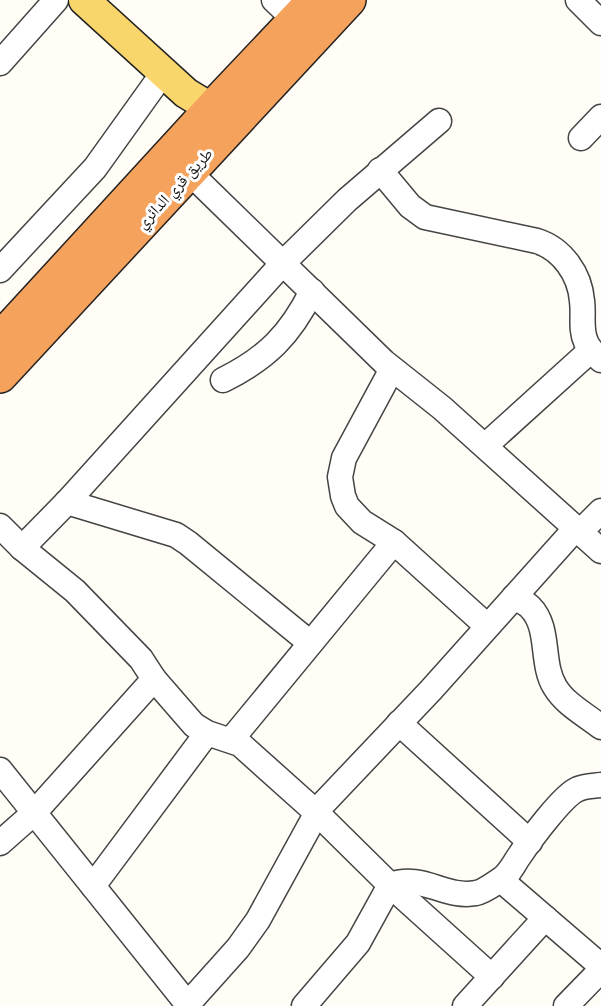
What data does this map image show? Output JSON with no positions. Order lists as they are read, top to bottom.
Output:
{
  "streets": {
    "highway": ["طريق قري الدائري"]
  }
}
